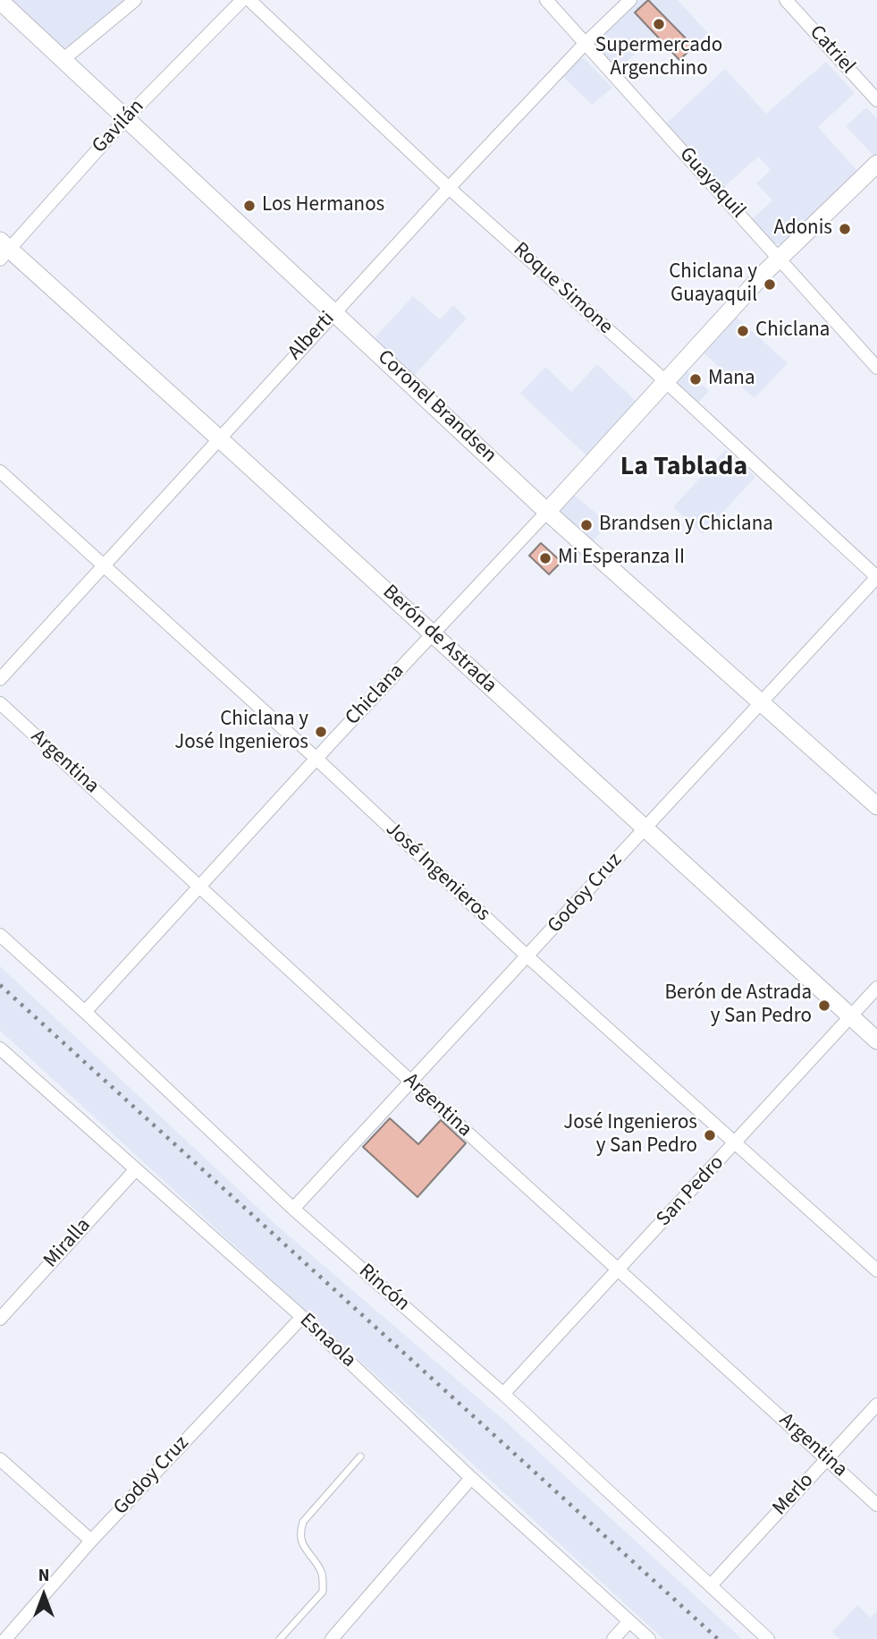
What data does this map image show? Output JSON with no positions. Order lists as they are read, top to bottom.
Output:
{
  "streets": {
    "street": [
      "Catriel",
      "Gavilán",
      "Guayaquil",
      "Roque Simone",
      "Alberti",
      "Coronel Brandsen",
      "Berón de Astrada",
      "Chiclana",
      "Argentina",
      "José Ingenieros",
      "Godoy Cruz",
      "San Pedro",
      "Miralla",
      "Rincón",
      "Esnaola",
      "Merlo"
    ]
  },
  "crossings": [
    ["Gavilán", "Coronel Brandsen"],
    ["Gavilán", "Berón de Astrada"],
    ["Guayaquil", "Alberti"],
    ["Guayaquil", "Chiclana"],
    ["Roque Simone", "Alberti"],
    ["Roque Simone", "Chiclana"],
    ["Roque Simone", "Godoy Cruz"],
    ["Alberti", "Coronel Brandsen"],
    ["Alberti", "Berón de Astrada"],
    ["Alberti", "José Ingenieros"],
    ["Coronel Brandsen", "Chiclana"],
    ["Coronel Brandsen", "Godoy Cruz"],
    ["Berón de Astrada", "Chiclana"],
    ["Berón de Astrada", "Godoy Cruz"],
    ["Berón de Astrada", "San Pedro"],
    ["Chiclana", "Argentina"],
    ["Chiclana", "José Ingenieros"],
    ["Chiclana", "Rincón"],
    ["Argentina", "Godoy Cruz"],
    ["Argentina", "San Pedro"],
    ["Argentina", "Merlo"],
    ["José Ingenieros", "Godoy Cruz"],
    ["José Ingenieros", "San Pedro"],
    ["Godoy Cruz", "Rincón"],
    ["Godoy Cruz", "Esnaola"],
    ["San Pedro", "Rincón"],
    ["Miralla", "Esnaola"],
    ["Rincón", "Merlo"]
  ],
  "districts": ["La Tablada"],
  "places": [
    "Supermercado Argenchino",
    "Los Hermanos",
    "Adonis",
    "Chiclana y Guayaquil",
    "Chiclana",
    "Mana",
    "Brandsen y Chiclana",
    "Mi Esperanza II",
    "Chiclana y José Ingenieros",
    "Berón de Astrada y San Pedro",
    "José Ingenieros y San Pedro"
  ],
  "north": "top"
}
